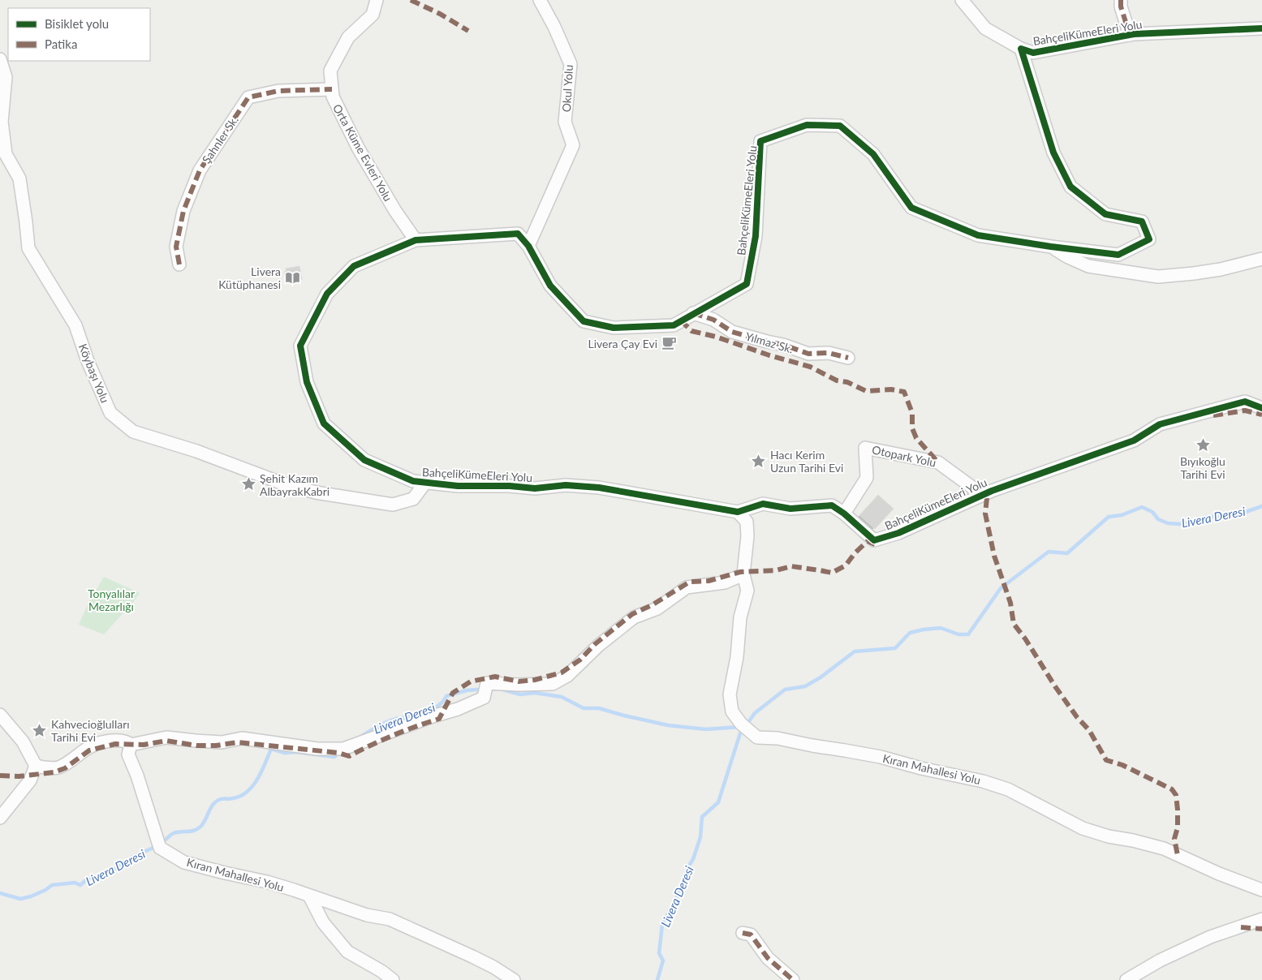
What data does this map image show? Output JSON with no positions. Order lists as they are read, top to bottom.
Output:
{
  "streets": {
    "street": [
      "BahçeliKümeEleri Yolu",
      "Okul Yolu",
      "Şahnler Sk.",
      "Orta Küme Evleri Yolu",
      "Yılmaz Sk.",
      "Köybaşı Yolu",
      "Otopark Yolu",
      "Kıran Mahallesi Yolu"
    ]
  },
  "crossings": [
    ["BahçeliKümeEleri Yolu", "Okul Yolu"],
    ["BahçeliKümeEleri Yolu", "Orta Küme Evleri Yolu"],
    ["BahçeliKümeEleri Yolu", "Yılmaz Sk."],
    ["BahçeliKümeEleri Yolu", "Köybaşı Yolu"],
    ["BahçeliKümeEleri Yolu", "Otopark Yolu"],
    ["BahçeliKümeEleri Yolu", "Kıran Mahallesi Yolu"],
    ["Şahnler Sk.", "Orta Küme Evleri Yolu"]
  ],
  "water": ["Livera Deresi"],
  "parks": ["Tonyalılar Mezarlığı"],
  "places": {
    "library": ["Livera Kütüphanesi"],
    "cafe": ["Livera Çay Evi"],
    "place": [
      "Bıyıkoğlu Tarihi Evi",
      "Hacı Kerim Uzun Tarihi Evi",
      "Şehit Kazım AlbayrakKabri",
      "Kahvecioğlulları Tarihi Evi"
    ]
  },
  "legend": ["Bisiklet yolu", "Patika"]
}
